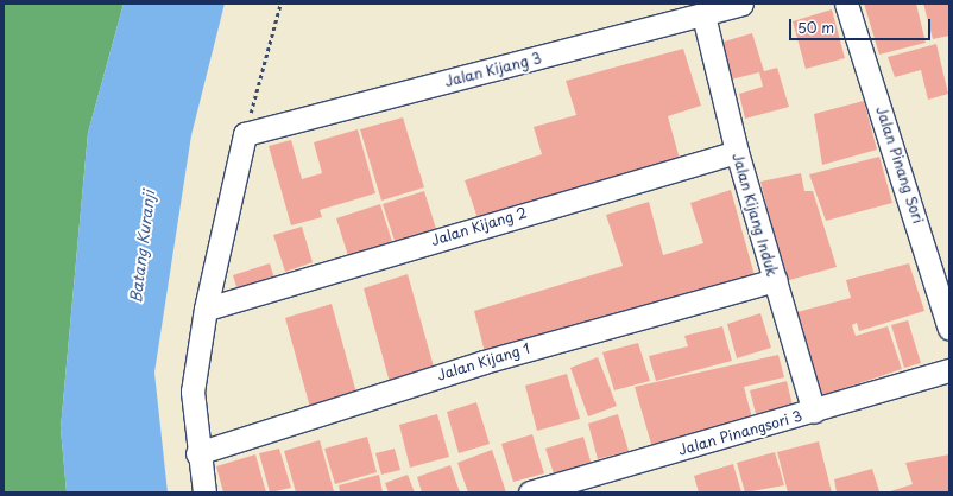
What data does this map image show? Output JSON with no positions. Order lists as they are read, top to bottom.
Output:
{
  "streets": {
    "street": [
      "Jalan Kijang 3",
      "Jalan Pinang Sori",
      "Jalan Kijang Induk",
      "Jalan Kijang 2",
      "Jalan Kijang 1",
      "Jalan Pinangsori 3"
    ]
  },
  "crossings": [
    ["Jalan Kijang 3", "Jalan Kijang Induk"],
    ["Jalan Kijang Induk", "Jalan Kijang 2"],
    ["Jalan Kijang Induk", "Jalan Kijang 1"],
    ["Jalan Kijang Induk", "Jalan Pinangsori 3"]
  ],
  "water": ["Batang Kuranji"],
  "scale_bar": "50 m"
}
